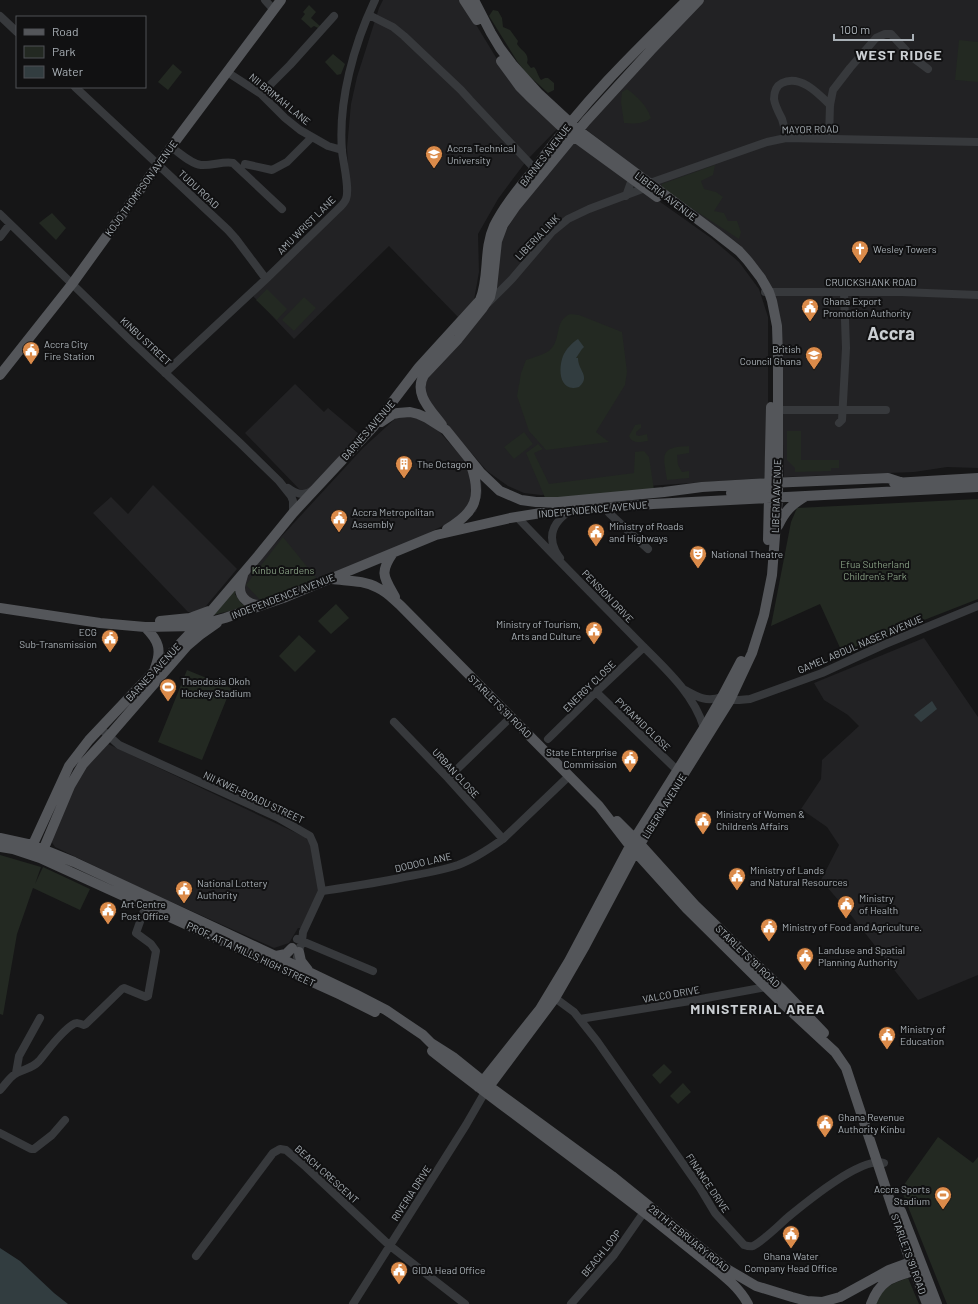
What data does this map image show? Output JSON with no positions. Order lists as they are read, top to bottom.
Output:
{
  "streets": {
    "main road": [
      "BARNES AVENUE",
      "KOJO THOMPSON AVENUE",
      "LIBERIA AVENUE",
      "INDEPENDENCE AVENUE",
      "STARLETS '91 ROAD",
      "PROF. ATTA MILLS HIGH STREET",
      "28TH FEBRUARY ROAD"
    ],
    "street": [
      "NII BRIMAH LANE",
      "MAYOR ROAD",
      "TUDU ROAD",
      "AMU WRIST LANE",
      "LIBERIA LINK",
      "CRUICKSHANK ROAD",
      "KINBU STREET",
      "PENSION DRIVE",
      "GAMEL ABDUL NASER AVENUE",
      "ENERGY CLOSE",
      "PYRAMID CLOSE",
      "URBAN CLOSE",
      "NII KWEI-BOADU STREET",
      "DODOO LANE",
      "VALCO DRIVE",
      "BEACH CRESCENT",
      "FINANCE DRIVE",
      "RIVERIA DRIVE",
      "BEACH LOOP"
    ]
  },
  "crossings": [
    ["NII BRIMAH LANE", "KOJO THOMPSON AVENUE"],
    ["NII BRIMAH LANE", "AMU WRIST LANE"],
    ["MAYOR ROAD", "LIBERIA AVENUE"],
    ["MAYOR ROAD", "LIBERIA LINK"],
    ["BARNES AVENUE", "LIBERIA AVENUE"],
    ["BARNES AVENUE", "LIBERIA LINK"],
    ["BARNES AVENUE", "INDEPENDENCE AVENUE"],
    ["BARNES AVENUE", "NII KWEI-BOADU STREET"],
    ["BARNES AVENUE", "PROF. ATTA MILLS HIGH STREET"],
    ["KOJO THOMPSON AVENUE", "TUDU ROAD"],
    ["KOJO THOMPSON AVENUE", "KINBU STREET"],
    ["TUDU ROAD", "AMU WRIST LANE"],
    ["LIBERIA AVENUE", "LIBERIA LINK"],
    ["LIBERIA AVENUE", "CRUICKSHANK ROAD"],
    ["LIBERIA AVENUE", "INDEPENDENCE AVENUE"],
    ["LIBERIA AVENUE", "PENSION DRIVE"],
    ["LIBERIA AVENUE", "GAMEL ABDUL NASER AVENUE"],
    ["LIBERIA AVENUE", "STARLETS '91 ROAD"],
    ["LIBERIA AVENUE", "PYRAMID CLOSE"],
    ["LIBERIA AVENUE", "PROF. ATTA MILLS HIGH STREET"],
    ["LIBERIA AVENUE", "FINANCE DRIVE"],
    ["LIBERIA AVENUE", "RIVERIA DRIVE"],
    ["LIBERIA AVENUE", "28TH FEBRUARY ROAD"],
    ["AMU WRIST LANE", "KINBU STREET"],
    ["INDEPENDENCE AVENUE", "PENSION DRIVE"],
    ["INDEPENDENCE AVENUE", "STARLETS '91 ROAD"],
    ["PENSION DRIVE", "GAMEL ABDUL NASER AVENUE"],
    ["PENSION DRIVE", "ENERGY CLOSE"],
    ["ENERGY CLOSE", "PYRAMID CLOSE"],
    ["STARLETS '91 ROAD", "DODOO LANE"],
    ["STARLETS '91 ROAD", "VALCO DRIVE"],
    ["STARLETS '91 ROAD", "FINANCE DRIVE"],
    ["STARLETS '91 ROAD", "28TH FEBRUARY ROAD"],
    ["URBAN CLOSE", "DODOO LANE"],
    ["NII KWEI-BOADU STREET", "DODOO LANE"],
    ["PROF. ATTA MILLS HIGH STREET", "RIVERIA DRIVE"],
    ["PROF. ATTA MILLS HIGH STREET", "28TH FEBRUARY ROAD"],
    ["VALCO DRIVE", "FINANCE DRIVE"],
    ["BEACH CRESCENT", "RIVERIA DRIVE"],
    ["RIVERIA DRIVE", "28TH FEBRUARY ROAD"],
    ["28TH FEBRUARY ROAD", "BEACH LOOP"]
  ],
  "districts": ["WEST RIDGE", "Accra", "MINISTERIAL AREA"],
  "parks": ["Efua Sutherland Children's Park", "Kinbu Gardens"],
  "places": {
    "school or university": ["Accra Technical University", "British Council Ghana"],
    "church": ["Wesley Towers"],
    "public building": [
      "Ghana Export Promotion Authority",
      "Accra City Fire Station",
      "Accra Metropolitan Assembly",
      "Ministry of Roads and Highways",
      "Ministry of Tourism, Arts and Culture",
      "ECG Sub-Transmission",
      "State Enterprise Commission",
      "Ministry of Women & Children's Affairs",
      "Ministry of Lands and Natural Resources",
      "National Lottery Authority",
      "Ministry of Health",
      "Art Centre Post Office",
      "Ministry of Food and Agriculture.",
      "Landuse and Spatial Planning Authority",
      "Ministry of Education",
      "Ghana Revenue Authority Kinbu",
      "Ghana Water Company Head Office",
      "GIDA Head Office"
    ],
    "building": ["The Octagon"],
    "theatre": ["National Theatre"],
    "sports": ["Theodosia Okoh Hockey Stadium", "Accra Sports Stadium"]
  },
  "legend": ["Road", "Park", "Water"],
  "scale_bar": "100 m"
}
